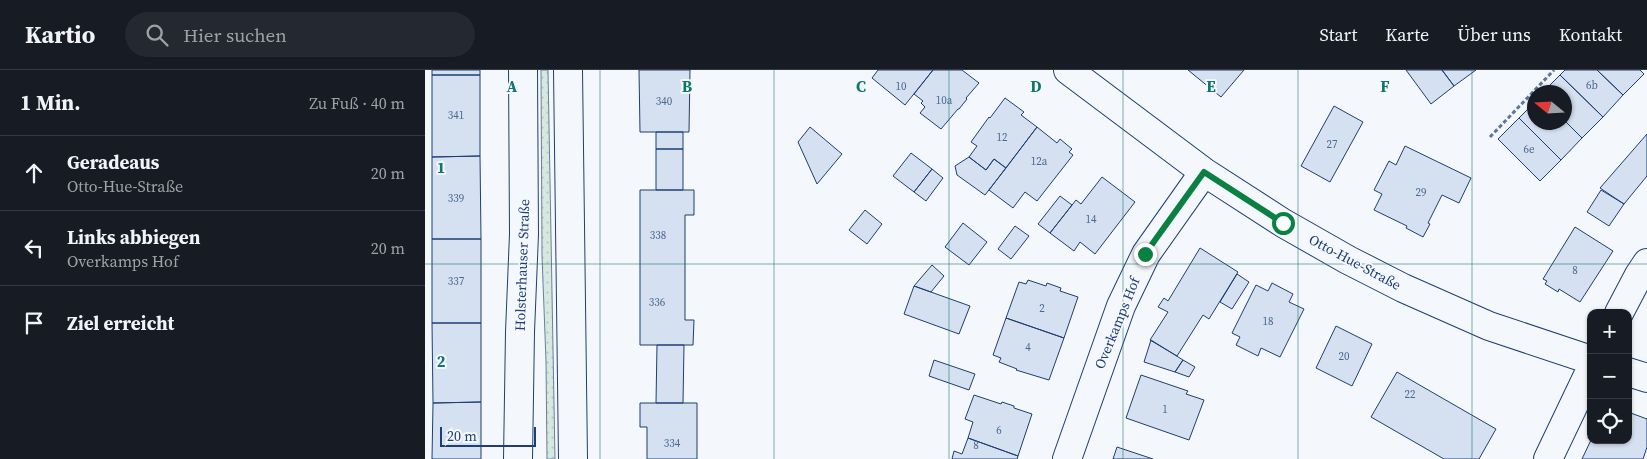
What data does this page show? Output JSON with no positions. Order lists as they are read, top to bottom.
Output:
{
  "streets": {
    "street": ["Otto-Hue-Straße", "Holsterhauser Straße", "Overkamps Hof"]
  },
  "crossings": [
    ["Otto-Hue-Straße", "Overkamps Hof"]
  ],
  "house_numbers": [
    "6b",
    "10",
    "10a",
    "340",
    "341",
    "12",
    "27",
    "6e",
    "12a",
    "29",
    "339",
    "14",
    "338",
    "8",
    "337",
    "336",
    "2",
    "18",
    "4",
    "20",
    "22",
    "1",
    "6",
    "334",
    "8"
  ],
  "scale_bar": "20 m",
  "north": "left",
  "page": {
    "header": "Kartio",
    "search": "Hier suchen",
    "nav": [
      "Start",
      "Karte",
      "Über uns",
      "Kontakt"
    ],
    "heading": ["1 Min.", "Zu Fuß · 40 m"],
    "list": [
      ["Geradeaus", "Otto-Hue-Straße", "20 m"],
      ["Links abbiegen", "Overkamps Hof", "20 m"],
      "Ziel erreicht"
    ],
    "map_buttons": ["+", "−"],
    "scale": "20 m"
  },
  "grid": {
    "columns": [
      "A",
      "B",
      "C",
      "D",
      "E",
      "F"
    ],
    "rows": ["1", "2"]
  }
}
